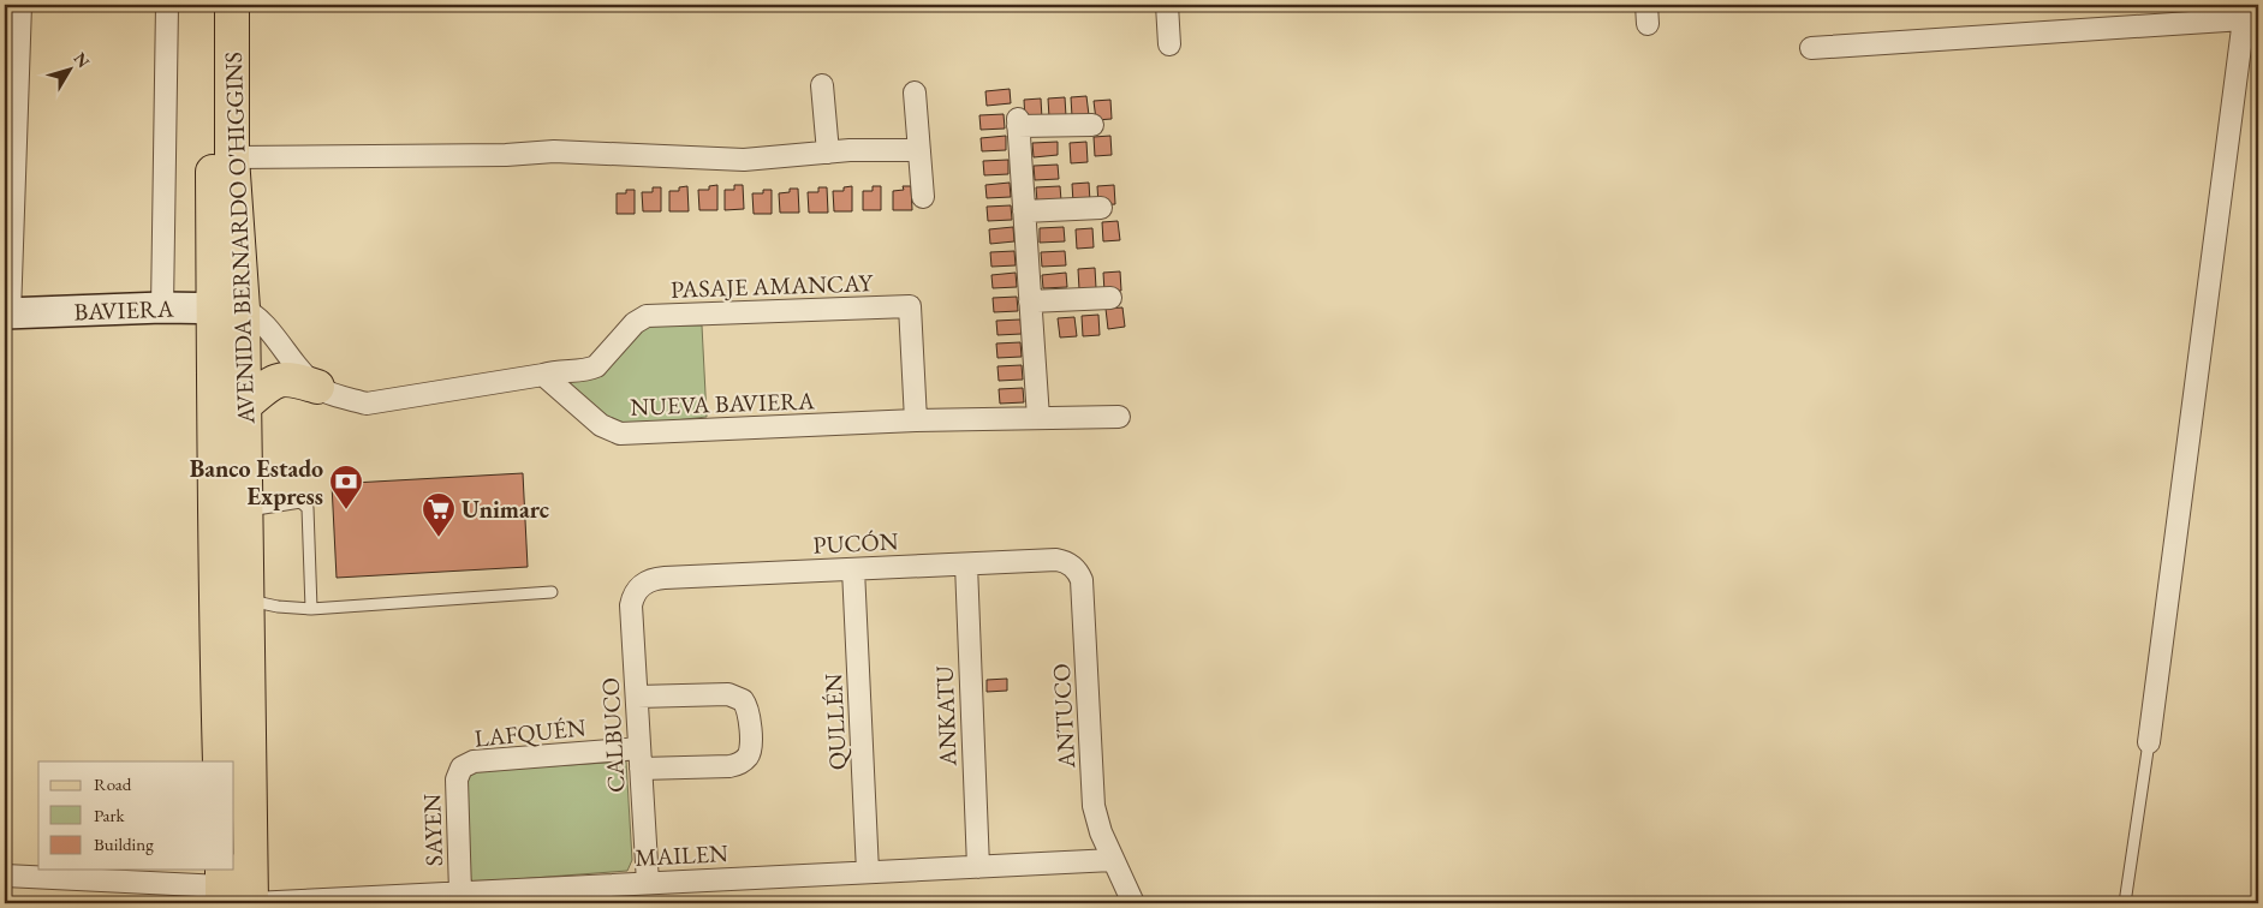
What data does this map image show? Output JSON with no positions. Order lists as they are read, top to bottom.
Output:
{
  "streets": {
    "main road": ["AVENIDA BERNARDO O'HIGGINS"],
    "street": [
      "PASAJE AMANCAY",
      "BAVIERA",
      "NUEVA BAVIERA",
      "PUCÓN",
      "ANKATU",
      "ANTUCO",
      "QULLÉN",
      "LAFQUÉN",
      "CALBUCO",
      "SAYEN",
      "MAILEN"
    ]
  },
  "crossings": [
    ["AVENIDA BERNARDO O'HIGGINS", "BAVIERA"],
    ["AVENIDA BERNARDO O'HIGGINS", "MAILEN"],
    ["PASAJE AMANCAY", "NUEVA BAVIERA"],
    ["PUCÓN", "ANKATU"],
    ["PUCÓN", "ANTUCO"],
    ["PUCÓN", "QULLÉN"],
    ["PUCÓN", "CALBUCO"],
    ["ANKATU", "MAILEN"],
    ["ANTUCO", "MAILEN"],
    ["QULLÉN", "MAILEN"],
    ["LAFQUÉN", "CALBUCO"],
    ["LAFQUÉN", "SAYEN"],
    ["CALBUCO", "MAILEN"],
    ["SAYEN", "MAILEN"]
  ],
  "places": {
    "bank": ["Banco Estado Express"],
    "supermarket": ["Unimarc"]
  },
  "legend": ["Road", "Park", "Building"],
  "north": "top right"
}
